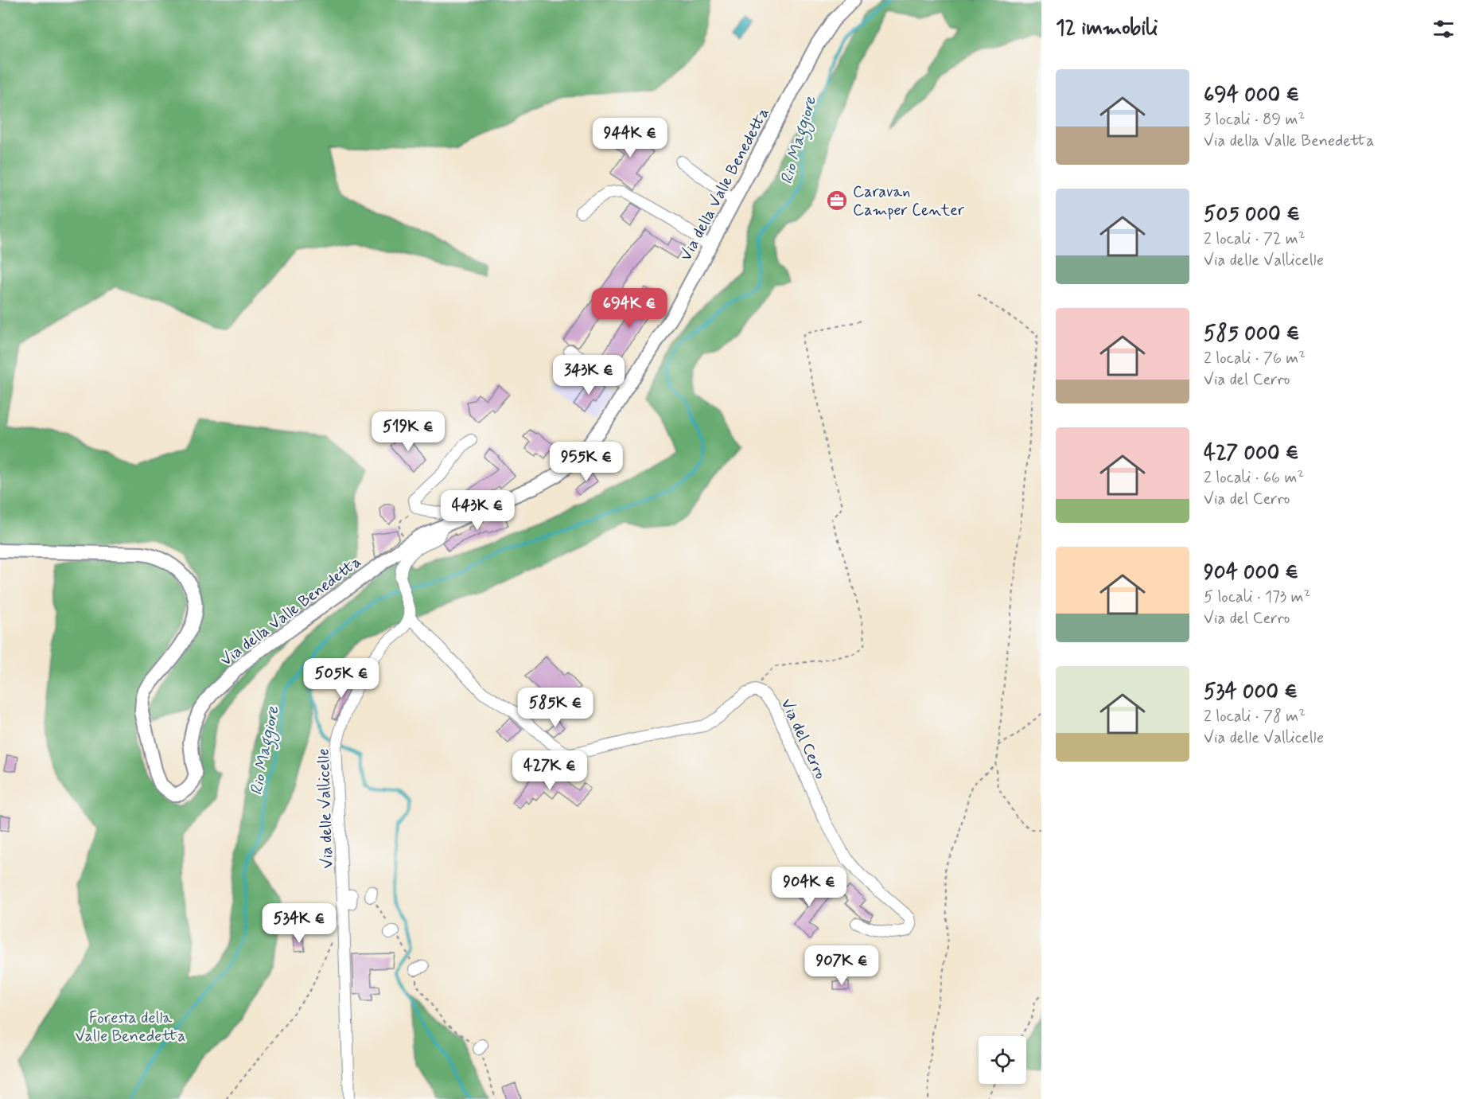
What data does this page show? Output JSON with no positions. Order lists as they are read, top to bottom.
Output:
{
  "streets": {
    "main road": ["Via della Valle Benedetta"],
    "street": ["Via del Cerro", "Via delle Vallicelle"]
  },
  "water": ["Rio Maggiore"],
  "parks": ["Foresta della Valle Benedetta"],
  "places": {
    "office": ["Caravan Camper Center"]
  },
  "page": {
    "heading": "12 immobili",
    "list": [
      {
        "name": "694 000 €",
        "note": "3 locali · 89 m² · Via della Valle Benedetta"
      },
      {
        "name": "505 000 €",
        "note": "2 locali · 72 m² · Via delle Vallicelle"
      },
      {
        "name": "585 000 €",
        "note": "2 locali · 76 m² · Via del Cerro"
      },
      {
        "name": "427 000 €",
        "note": "2 locali · 66 m² · Via del Cerro"
      },
      {
        "name": "904 000 €",
        "note": "5 locali · 173 m² · Via del Cerro"
      },
      {
        "name": "534 000 €",
        "note": "2 locali · 78 m² · Via delle Vallicelle"
      }
    ],
    "price": [
      "944K €",
      "694K €",
      "343K €",
      "519K €",
      "955K €",
      "443K €",
      "505K €",
      "585K €",
      "427K €",
      "904K €",
      "534K €",
      "907K €"
    ]
  }
}
